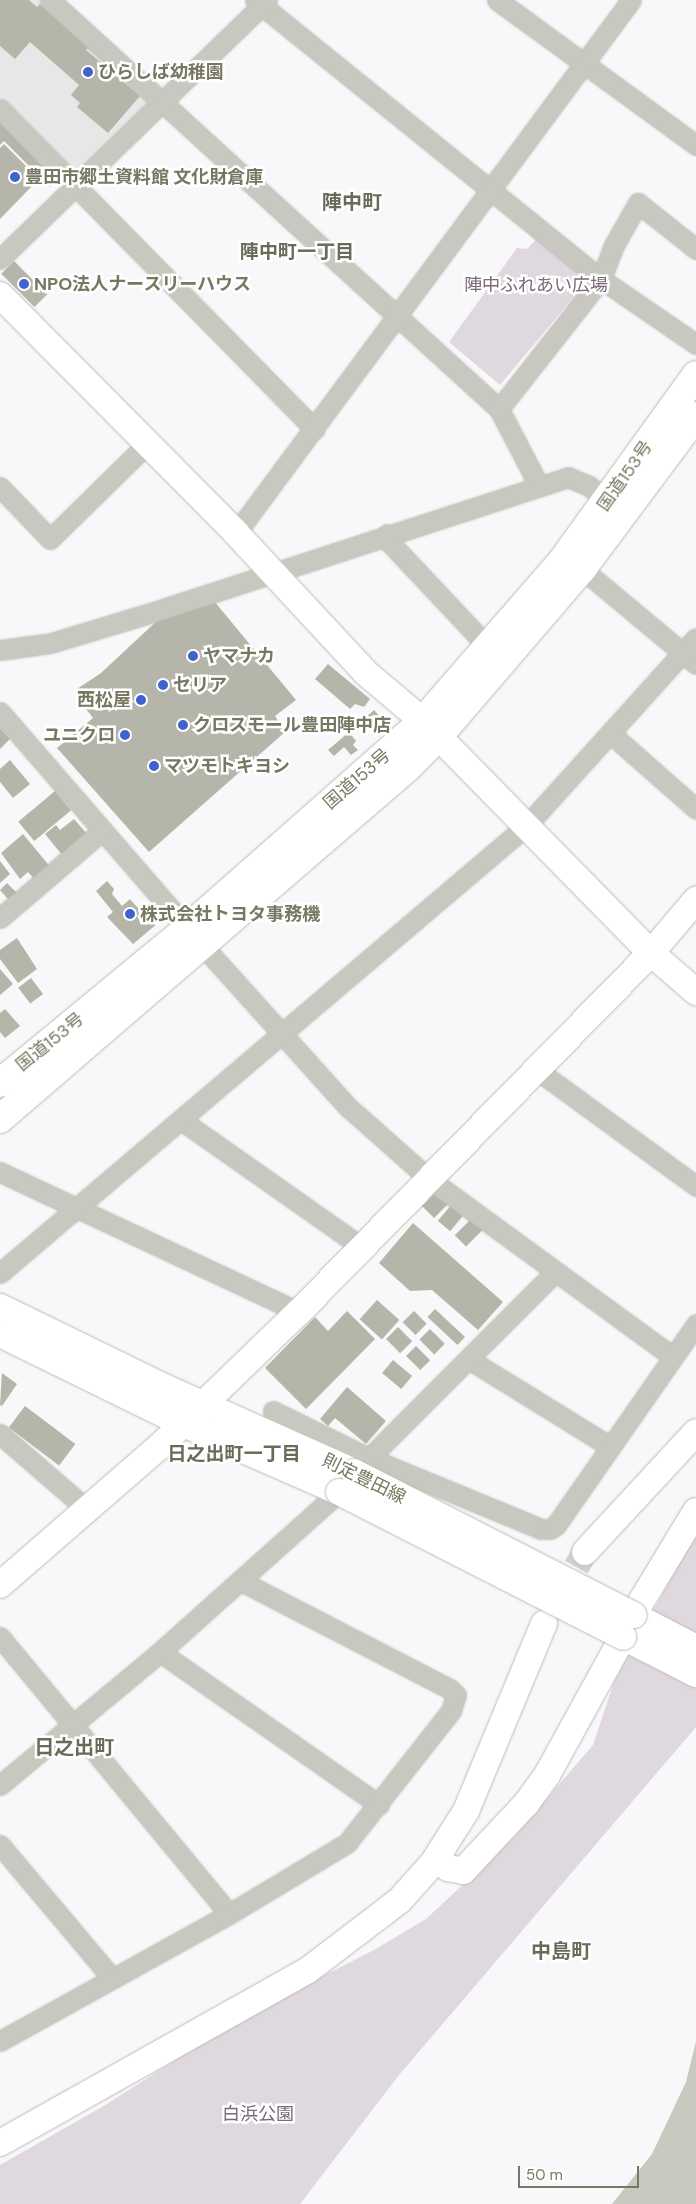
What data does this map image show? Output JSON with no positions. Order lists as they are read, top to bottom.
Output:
{
  "streets": {
    "highway": ["国道153号"],
    "street": ["則定豊田線"]
  },
  "districts": [
    "陣中町",
    "陣中町一丁目",
    "日之出町一丁目",
    "日之出町",
    "中島町"
  ],
  "parks": ["陣中ふれあい広場", "白浜公園"],
  "places": [
    "ひらしば幼稚園",
    "豊田市郷土資料館 文化財倉庫",
    "NPO法人ナースリーハウス",
    "ヤマナカ",
    "セリア",
    "西松屋",
    "クロスモール豊田陣中店",
    "ユニクロ",
    "マツモトキヨシ",
    "株式会社トヨタ事務機"
  ],
  "scale_bar": "50 m"
}
